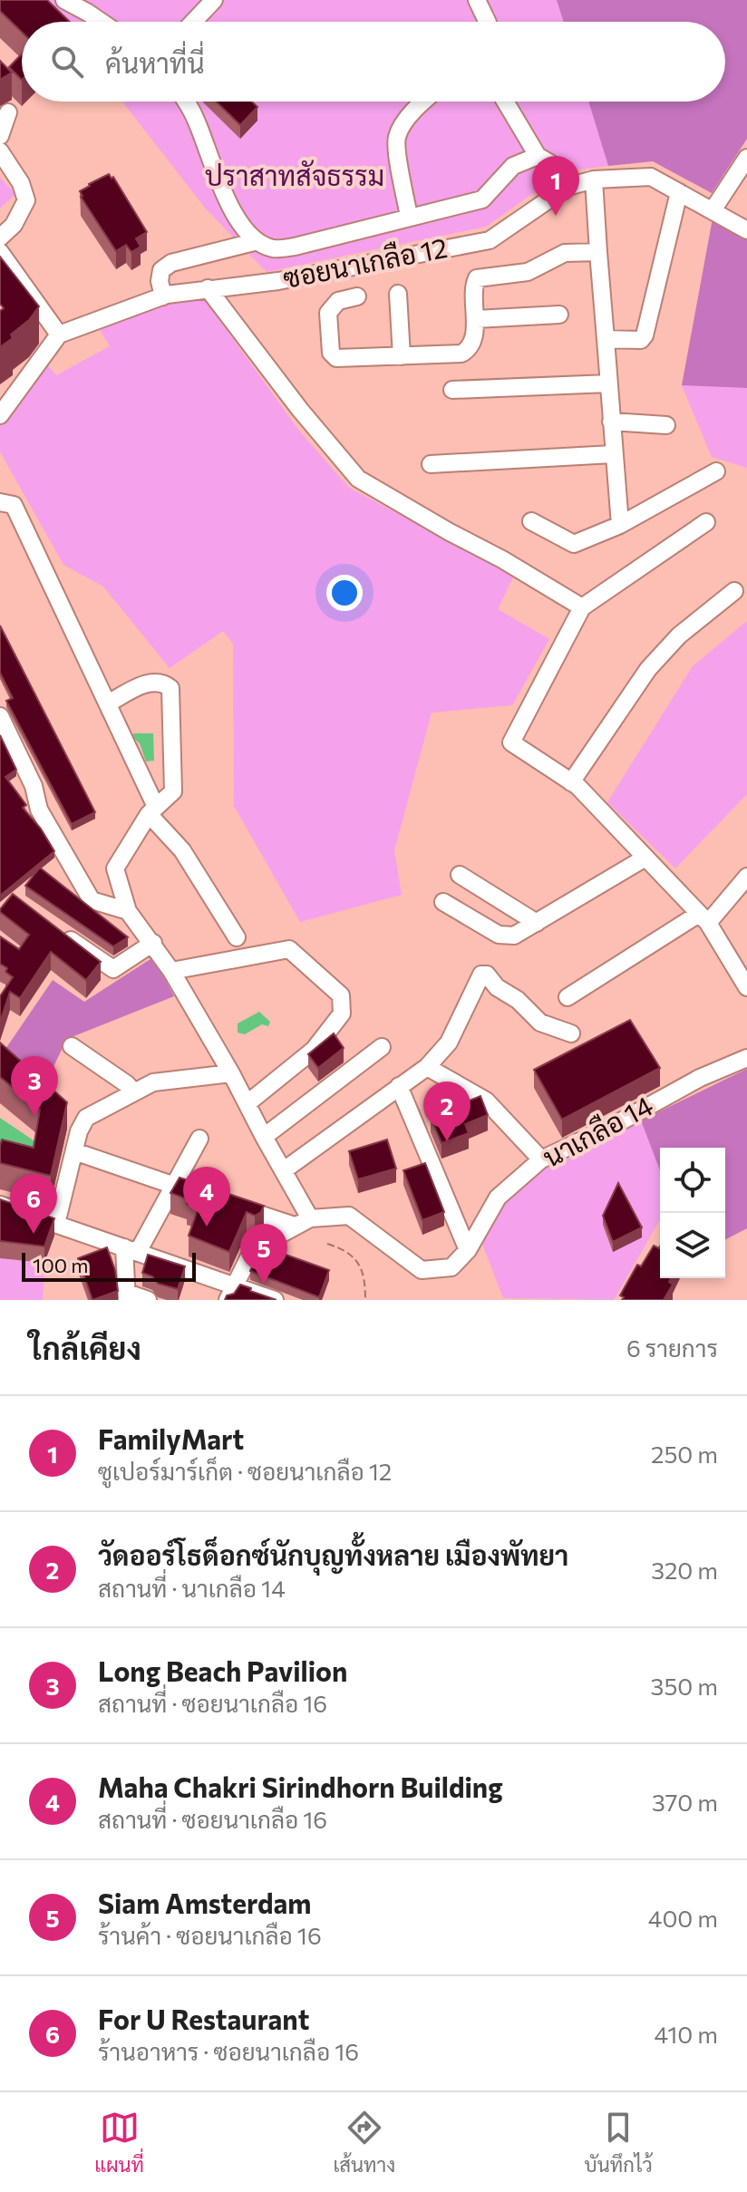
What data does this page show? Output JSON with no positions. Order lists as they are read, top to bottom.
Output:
{
  "streets": {
    "street": ["ซอยนาเกลือ 12", "นาเกลือ 14"]
  },
  "parks": ["ปราสาทสัจธรรม"],
  "scale_bar": "100 m",
  "page": {
    "search": "ค้นหาที่นี่",
    "pins": [
      "1",
      "3",
      "2",
      "4",
      "6",
      "5"
    ],
    "scale": "100 m",
    "heading": ["ใกล้เคียง", "6 รายการ"],
    "list": [
      {
        "mark": "1",
        "name": "FamilyMart",
        "note": "ซูเปอร์มาร์เก็ต · ซอยนาเกลือ 12",
        "value": "250 m"
      },
      {
        "mark": "2",
        "name": "วัดออร์โธด็อกซ์นักบุญทั้งหลาย เมืองพัทยา",
        "note": "สถานที่ · นาเกลือ 14",
        "value": "320 m"
      },
      {
        "mark": "3",
        "name": "Long Beach Pavilion",
        "note": "สถานที่ · ซอยนาเกลือ 16",
        "value": "350 m"
      },
      {
        "mark": "4",
        "name": "Maha Chakri Sirindhorn Building",
        "note": "สถานที่ · ซอยนาเกลือ 16",
        "value": "370 m"
      },
      {
        "mark": "5",
        "name": "Siam Amsterdam",
        "note": "ร้านค้า · ซอยนาเกลือ 16",
        "value": "400 m"
      },
      {
        "mark": "6",
        "name": "For U Restaurant",
        "note": "ร้านอาหาร · ซอยนาเกลือ 16",
        "value": "410 m"
      }
    ],
    "nav": ["แผนที่", "เส้นทาง", "บันทึกไว้"]
  }
}
